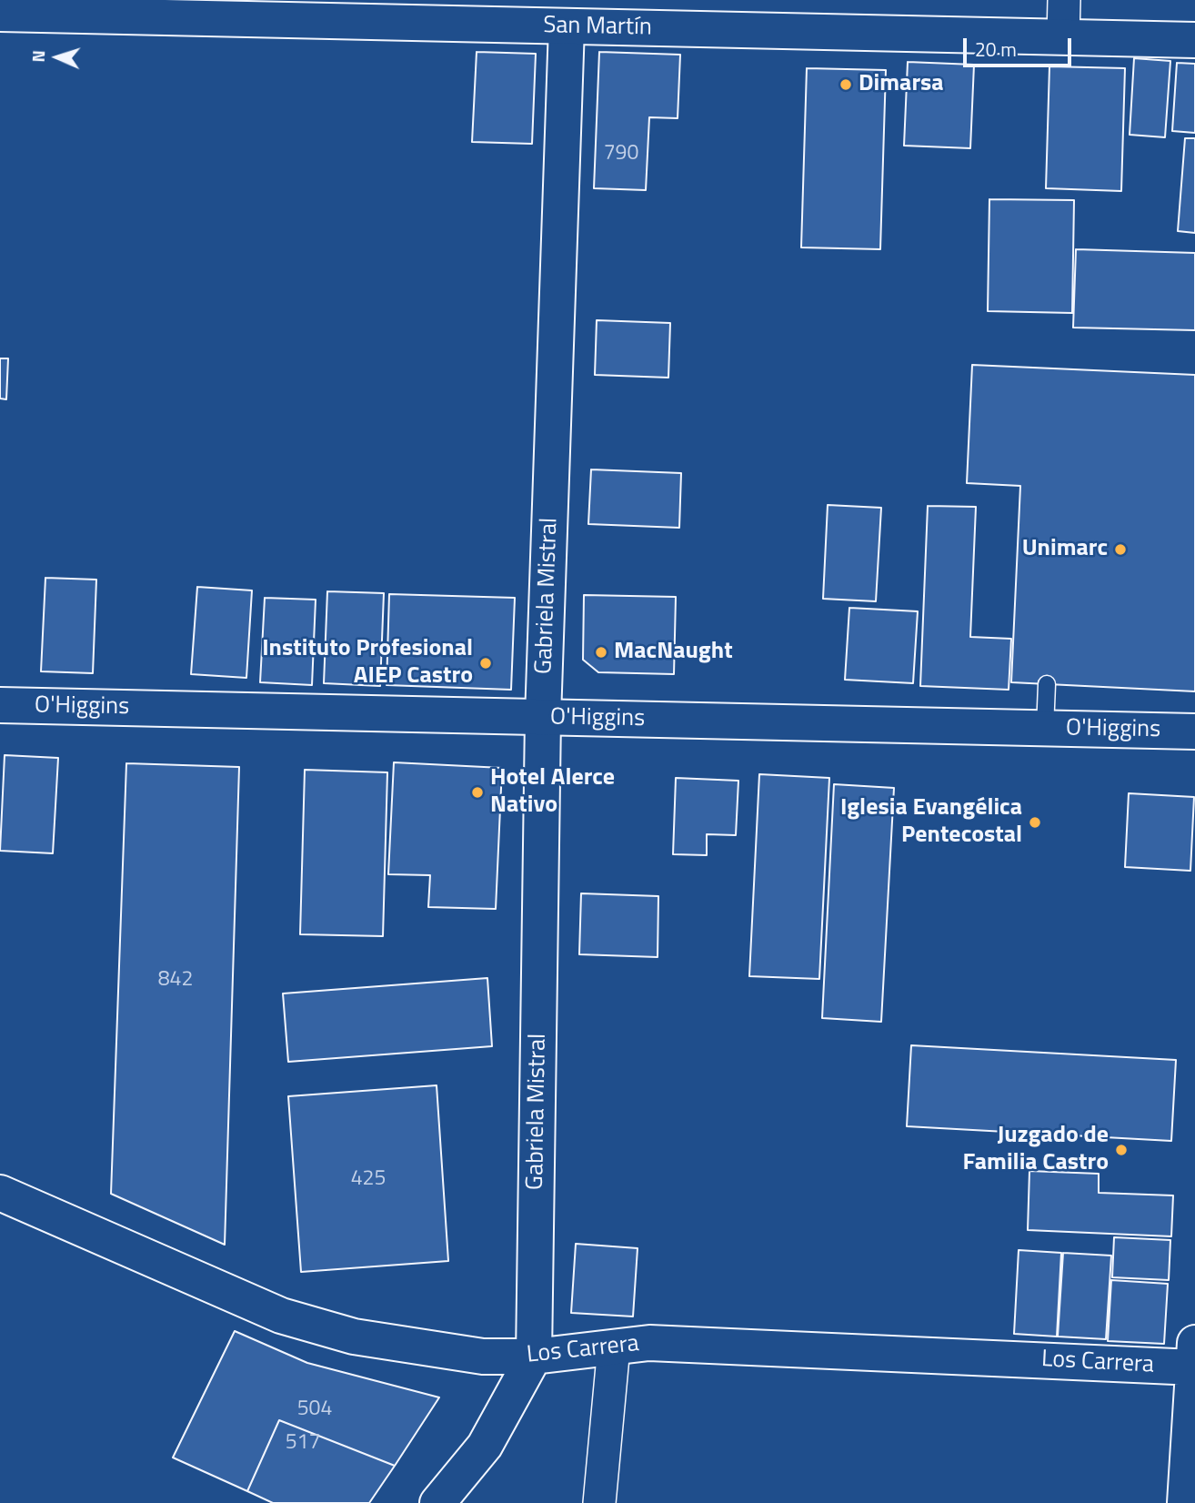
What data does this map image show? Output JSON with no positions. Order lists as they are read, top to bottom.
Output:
{
  "streets": {
    "main road": [
      "San Martín",
      "Gabriela Mistral",
      "O'Higgins",
      "Los Carrera"
    ]
  },
  "crossings": [
    ["San Martín", "Gabriela Mistral"],
    ["Gabriela Mistral", "O'Higgins"],
    ["Gabriela Mistral", "Los Carrera"]
  ],
  "places": [
    "Dimarsa",
    "Unimarc",
    "MacNaught",
    "Instituto Profesional AIEP Castro",
    "Hotel Alerce Nativo",
    "Iglesia Evangélica Pentecostal",
    "Juzgado de Familia Castro"
  ],
  "house_numbers": [
    "790",
    "842",
    "425",
    "504",
    "517"
  ],
  "scale_bar": "20 m",
  "north": "left"
}
